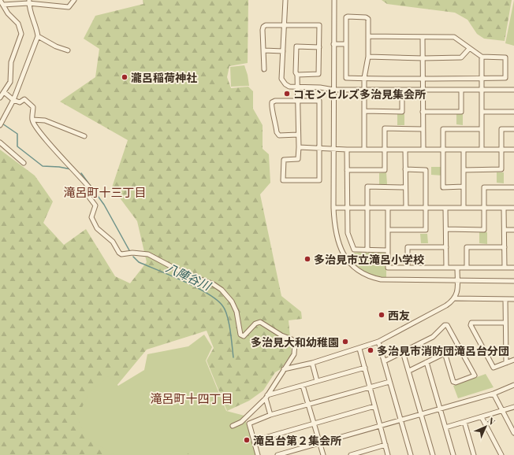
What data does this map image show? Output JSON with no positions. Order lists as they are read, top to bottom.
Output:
{
  "districts": ["滝呂町十三丁目", "滝呂町十四丁目"],
  "water": ["八陣谷川"],
  "places": [
    "瀧呂稲荷神社",
    "コモンヒルズ多治見集会所",
    "多治見市立滝呂小学校",
    "西友",
    "多治見大和幼稚園",
    "多治見市消防団滝呂台分団",
    "滝呂台第２集会所"
  ],
  "north": "top right"
}
